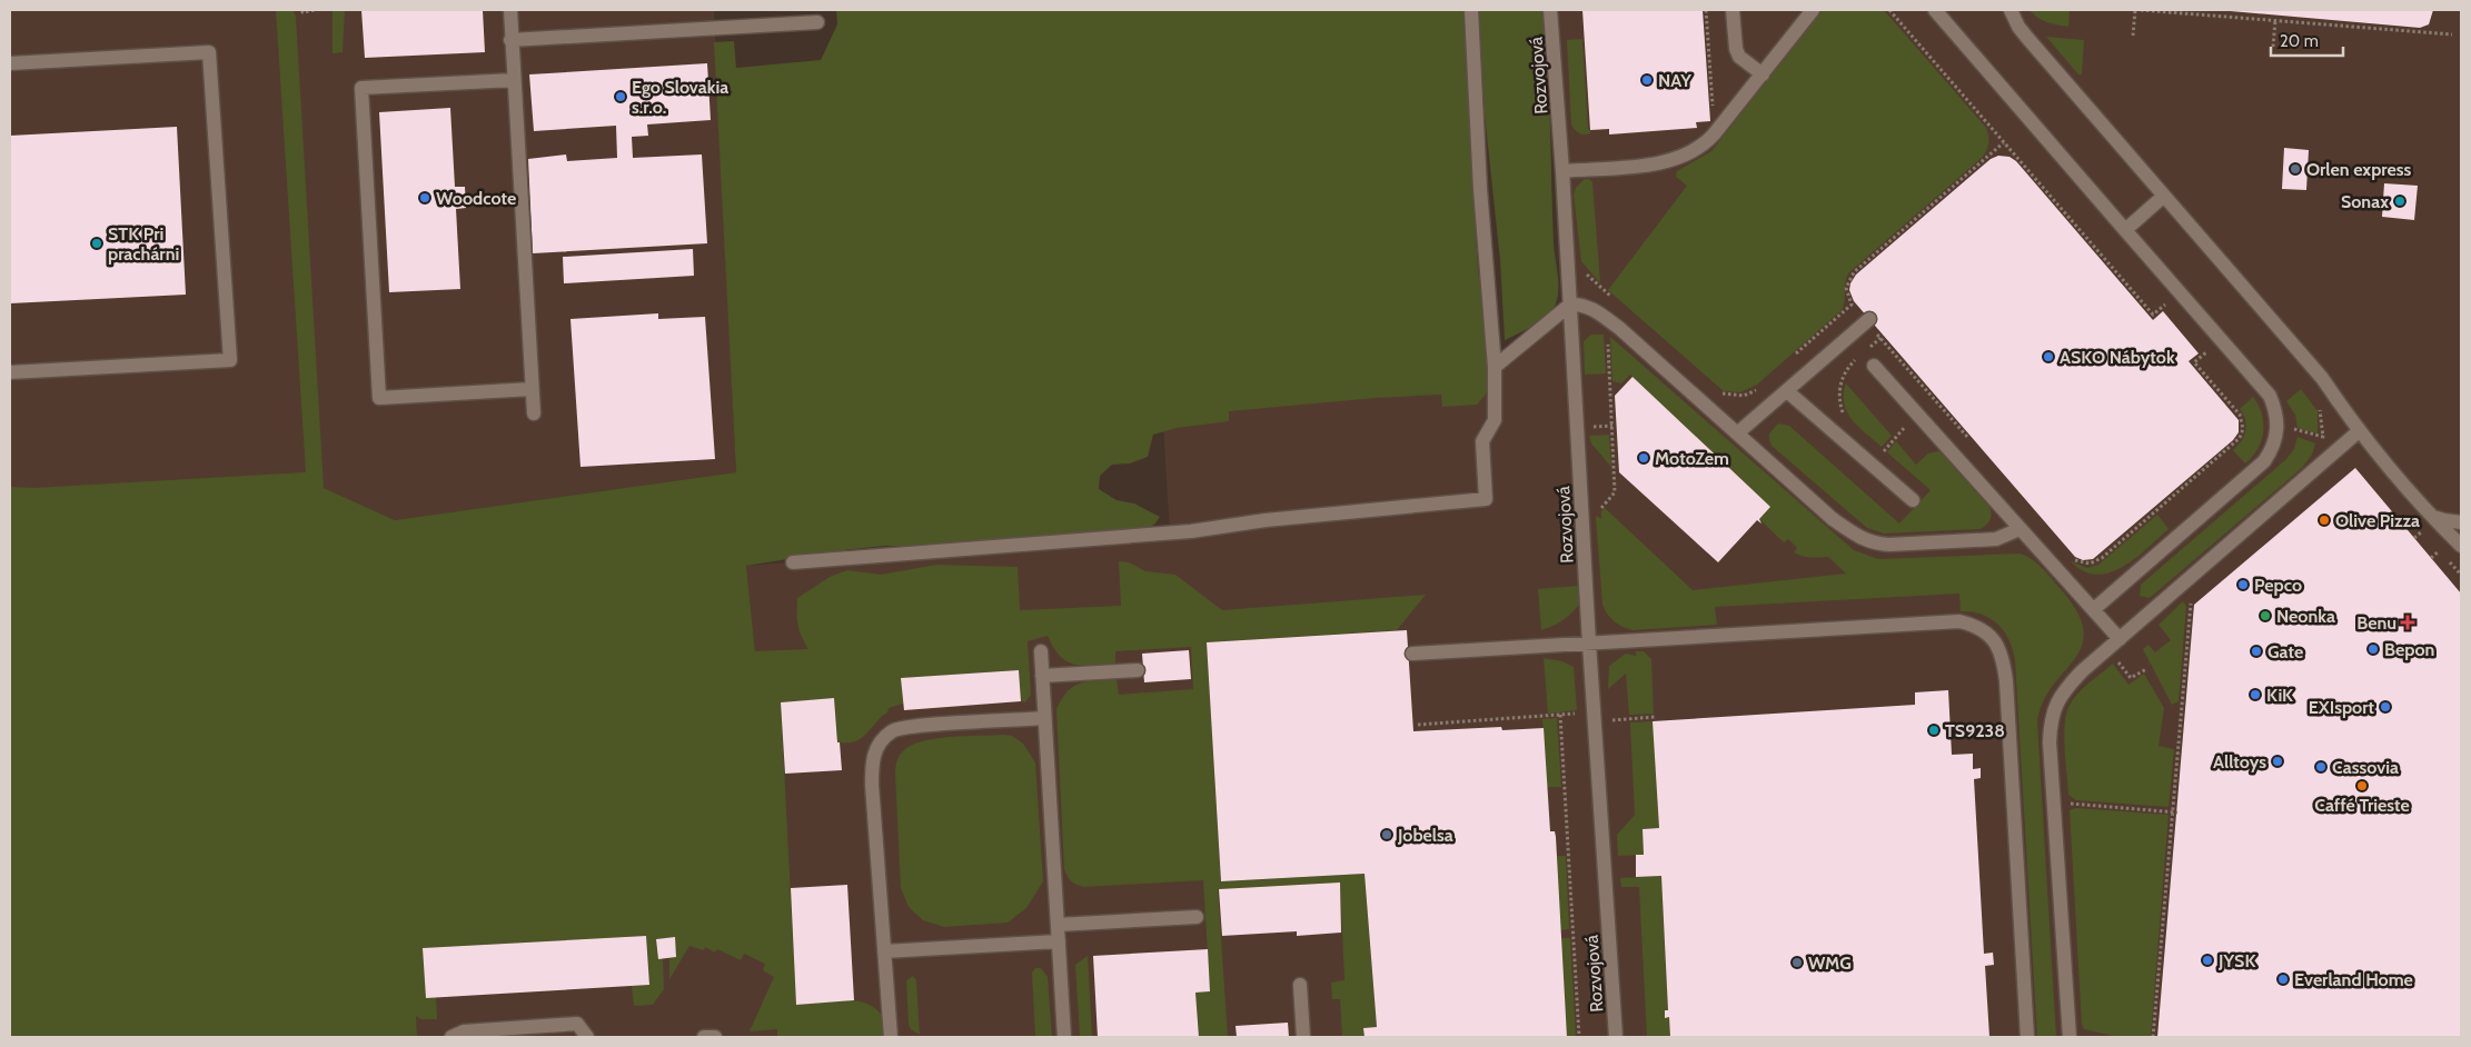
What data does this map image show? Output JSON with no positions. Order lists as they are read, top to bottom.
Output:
{
  "streets": {
    "lane": ["Rozvojová"]
  },
  "places": {
    "other": [
      "NAY",
      "Ego Slovakia s.r.o.",
      "Orlen express",
      "Woodcote",
      "Sonax",
      "STK Pri prachárni",
      "ASKO Nábytok",
      "MotoZem",
      "Olive Pizza",
      "Pepco",
      "Neonka",
      "Bepon",
      "Gate",
      "KiK",
      "EXIsport",
      "TS9238",
      "Alltoys",
      "Cassovia",
      "Caffé Trieste",
      "Jobelsa",
      "JYSK",
      "WMG",
      "Everland Home"
    ],
    "health": ["Benu"]
  },
  "scale_bar": "20 m"
}
